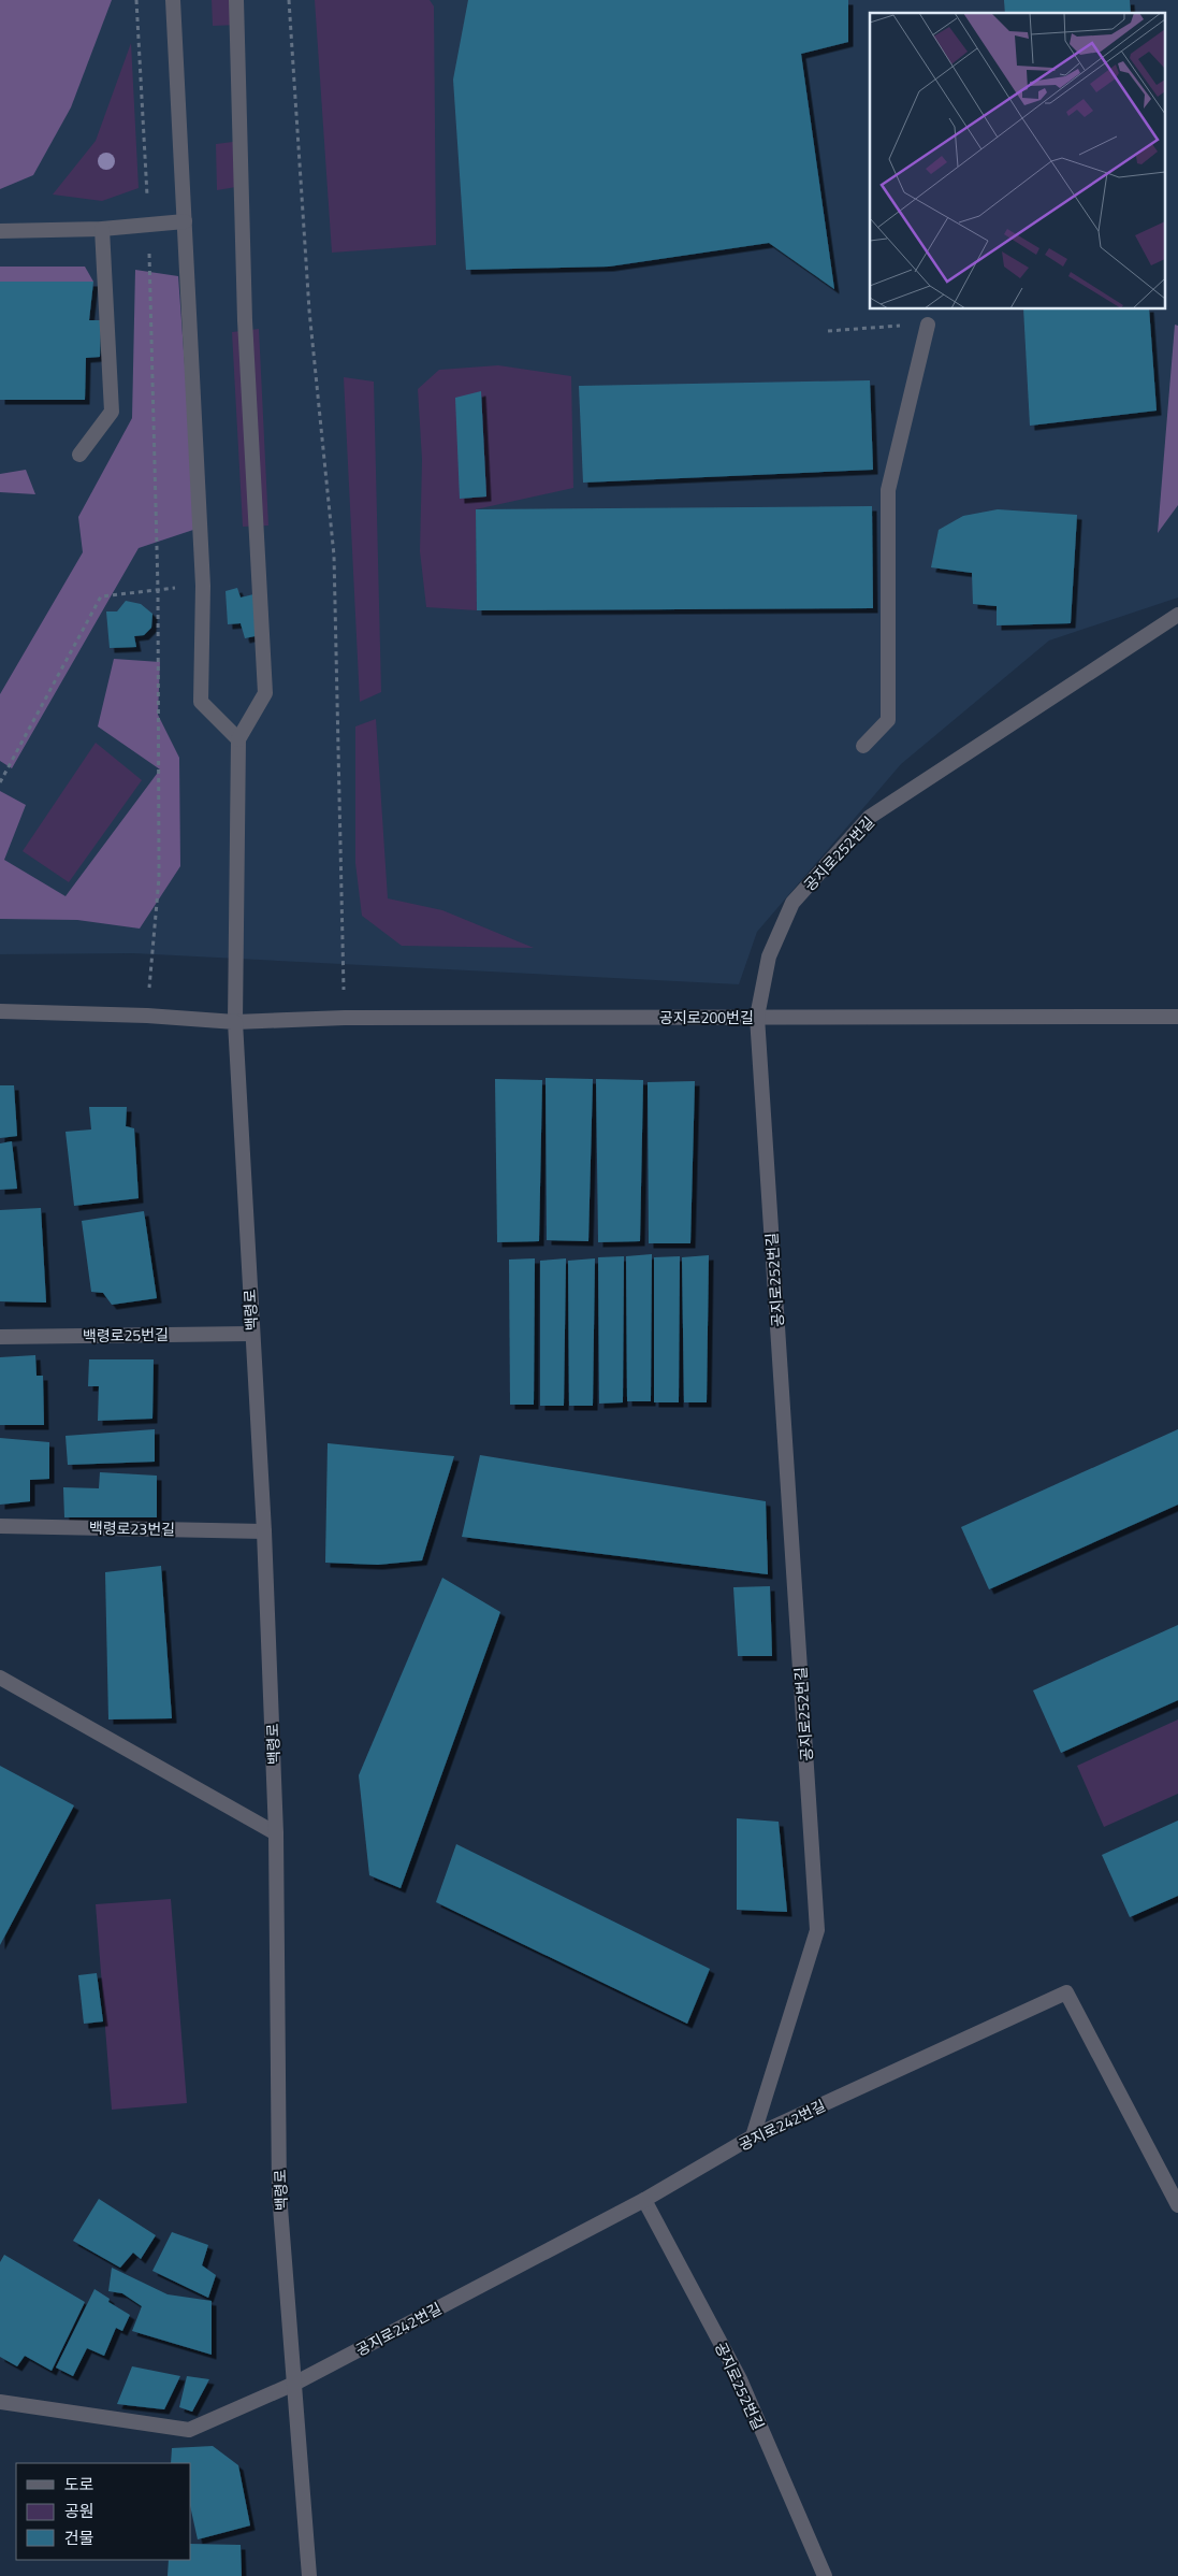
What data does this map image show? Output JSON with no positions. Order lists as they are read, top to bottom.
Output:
{
  "streets": {
    "street": [
      "공지로252번길",
      "공지로200번길",
      "백령로",
      "백령로25번길",
      "백령로23번길",
      "공지로242번길"
    ]
  },
  "crossings": [
    ["공지로252번길", "공지로200번길"],
    ["공지로252번길", "공지로242번길"],
    ["공지로200번길", "백령로"],
    ["백령로", "백령로25번길"],
    ["백령로", "백령로23번길"],
    ["백령로", "공지로242번길"]
  ],
  "legend": ["도로", "공원", "건물"]
}
